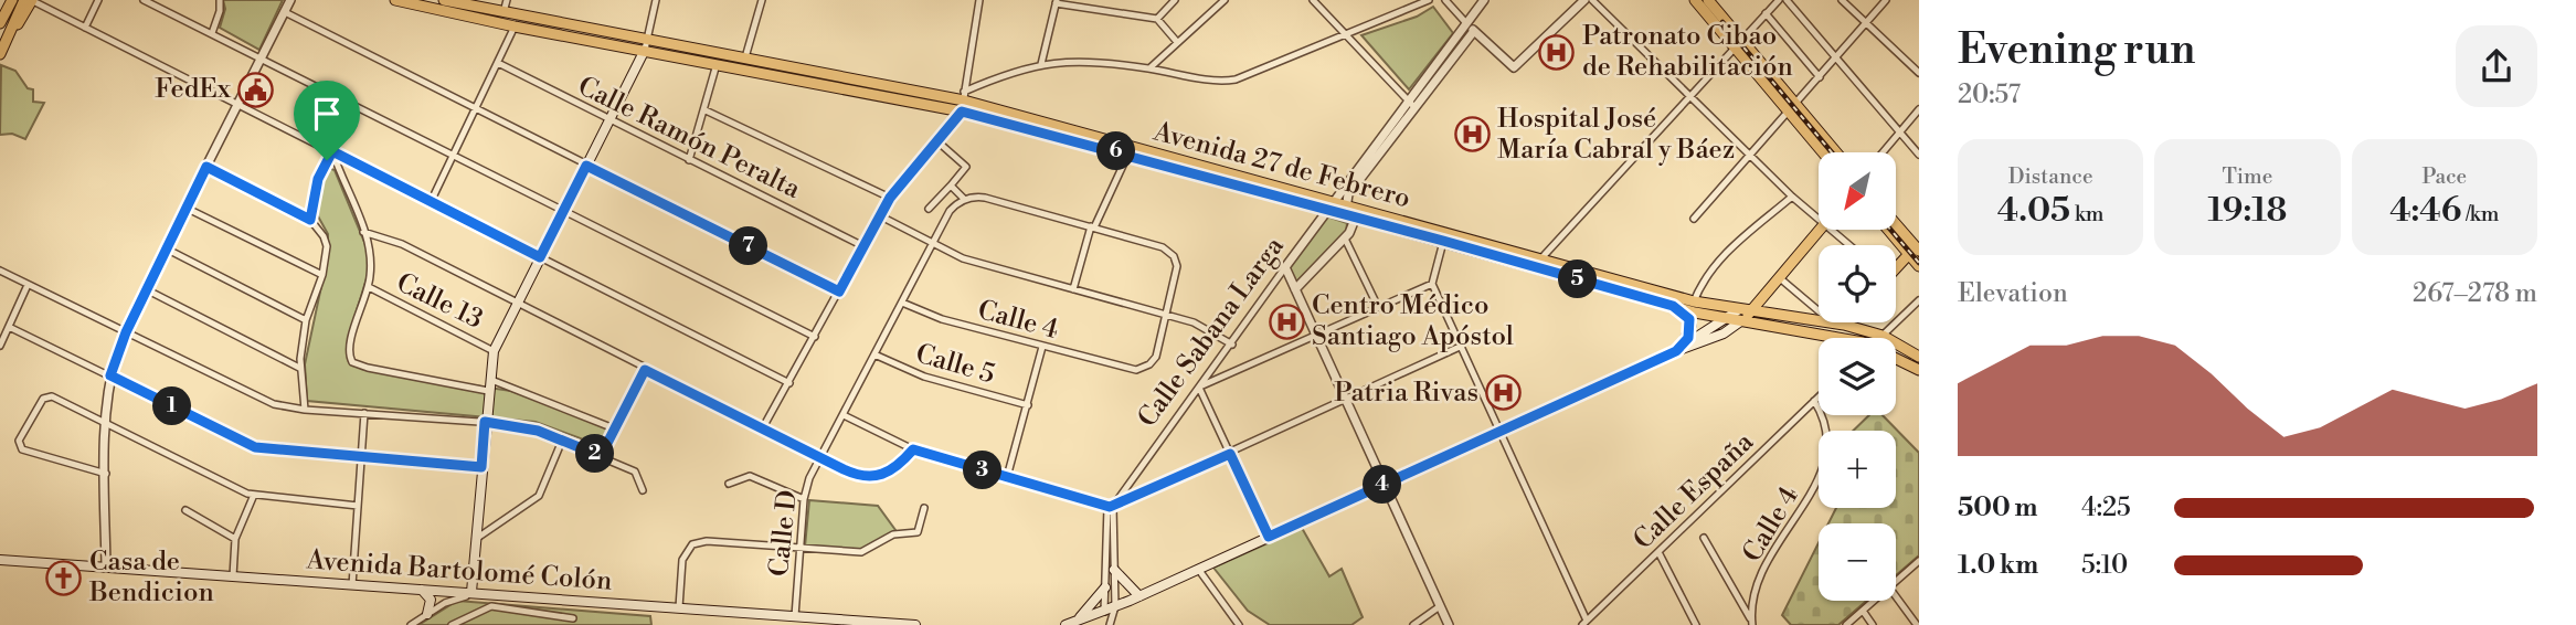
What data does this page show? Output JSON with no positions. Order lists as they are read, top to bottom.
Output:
{
  "streets": {
    "main road": ["Avenida 27 de Febrero", "Avenida Bartolomé Colón"],
    "street": [
      "Calle Ramón Peralta",
      "Calle 13",
      "Calle 4",
      "Calle Sabana Larga",
      "Calle 5",
      "Calle España",
      "Calle D"
    ]
  },
  "crossings": [
    ["Avenida 27 de Febrero", "Calle Sabana Larga"],
    ["Calle 4", "Calle España"],
    ["Calle 4", "Calle D"],
    ["Calle 5", "Calle D"],
    ["Calle D", "Avenida Bartolomé Colón"]
  ],
  "places": {
    "hospital": [
      "Patronato Cibao de Rehabilitación",
      "Hospital José María Cabral y Báez",
      "Centro Médico Santiago Apóstol",
      "Patria Rivas"
    ],
    "public building": ["FedEx"],
    "church": ["Casa de Bendicion"]
  },
  "north": "bottom left",
  "page": {
    "heading": ["Evening run", "20:57"],
    "pins": [
      "6",
      "7",
      "5",
      "1",
      "2",
      "3",
      "4"
    ],
    "stats": [
      ["Distance", "4.05 km"],
      ["Time", "19:18"],
      ["Pace", "4:46 /km"]
    ],
    "map_buttons": ["+", "−"],
    "chart": ["Elevation", "267–278 m"],
    "list": [
      {
        "name": "500 m",
        "note": "4:25"
      },
      {
        "name": "1.0 km",
        "note": "5:10"
      }
    ]
  }
}
